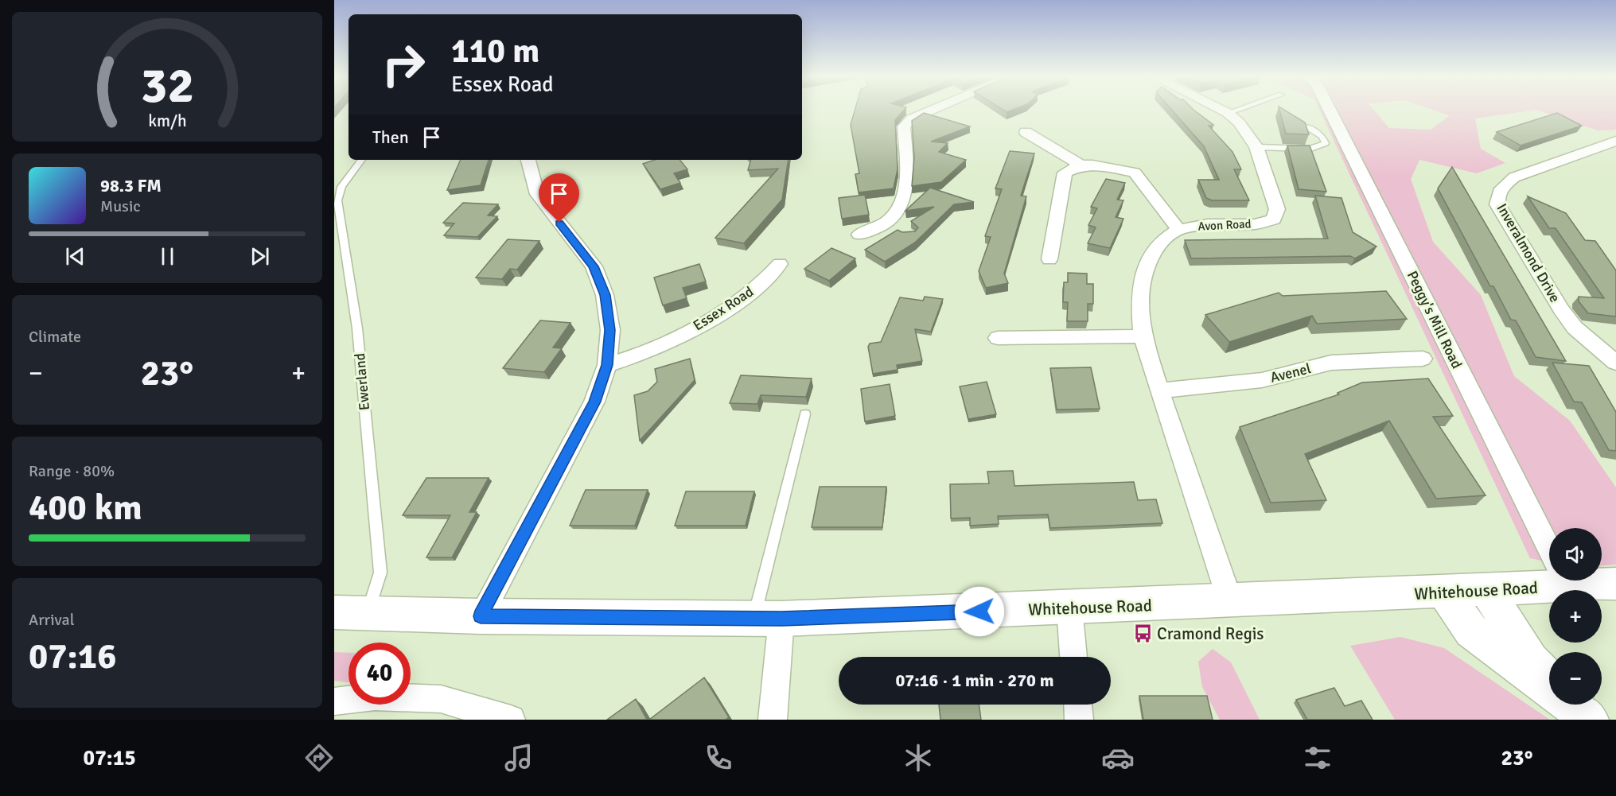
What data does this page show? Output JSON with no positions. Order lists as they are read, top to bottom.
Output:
{
  "streets": {
    "street": [
      "Avon Road",
      "Inveralmond Drive",
      "Essex Road",
      "Peggy's Mill Road",
      "Avenel",
      "Whitehouse Road"
    ],
    "lane": ["Ewerland"]
  },
  "crossings": [
    ["Avon Road", "Avenel"],
    ["Avon Road", "Whitehouse Road"],
    ["Ewerland", "Whitehouse Road"]
  ],
  "places": {
    "bus stop": ["Cramond Regis"]
  },
  "page": {
    "turn": ["110 m", "Essex Road"],
    "then": "Then",
    "song": ["98.3 FM", "Music"],
    "tile": [
      "Climate",
      ["Range · 80%", "400 km"],
      ["Arrival", "07:16"]
    ],
    "heat": ["−", "23°", "+"],
    "map_buttons": ["+", "−"],
    "limit": "40",
    "trip": "07:16 · 1 min · 270 m",
    "tabs": ["07:15", "23°"],
    "gauge": ["32", "km/h"]
  }
}
